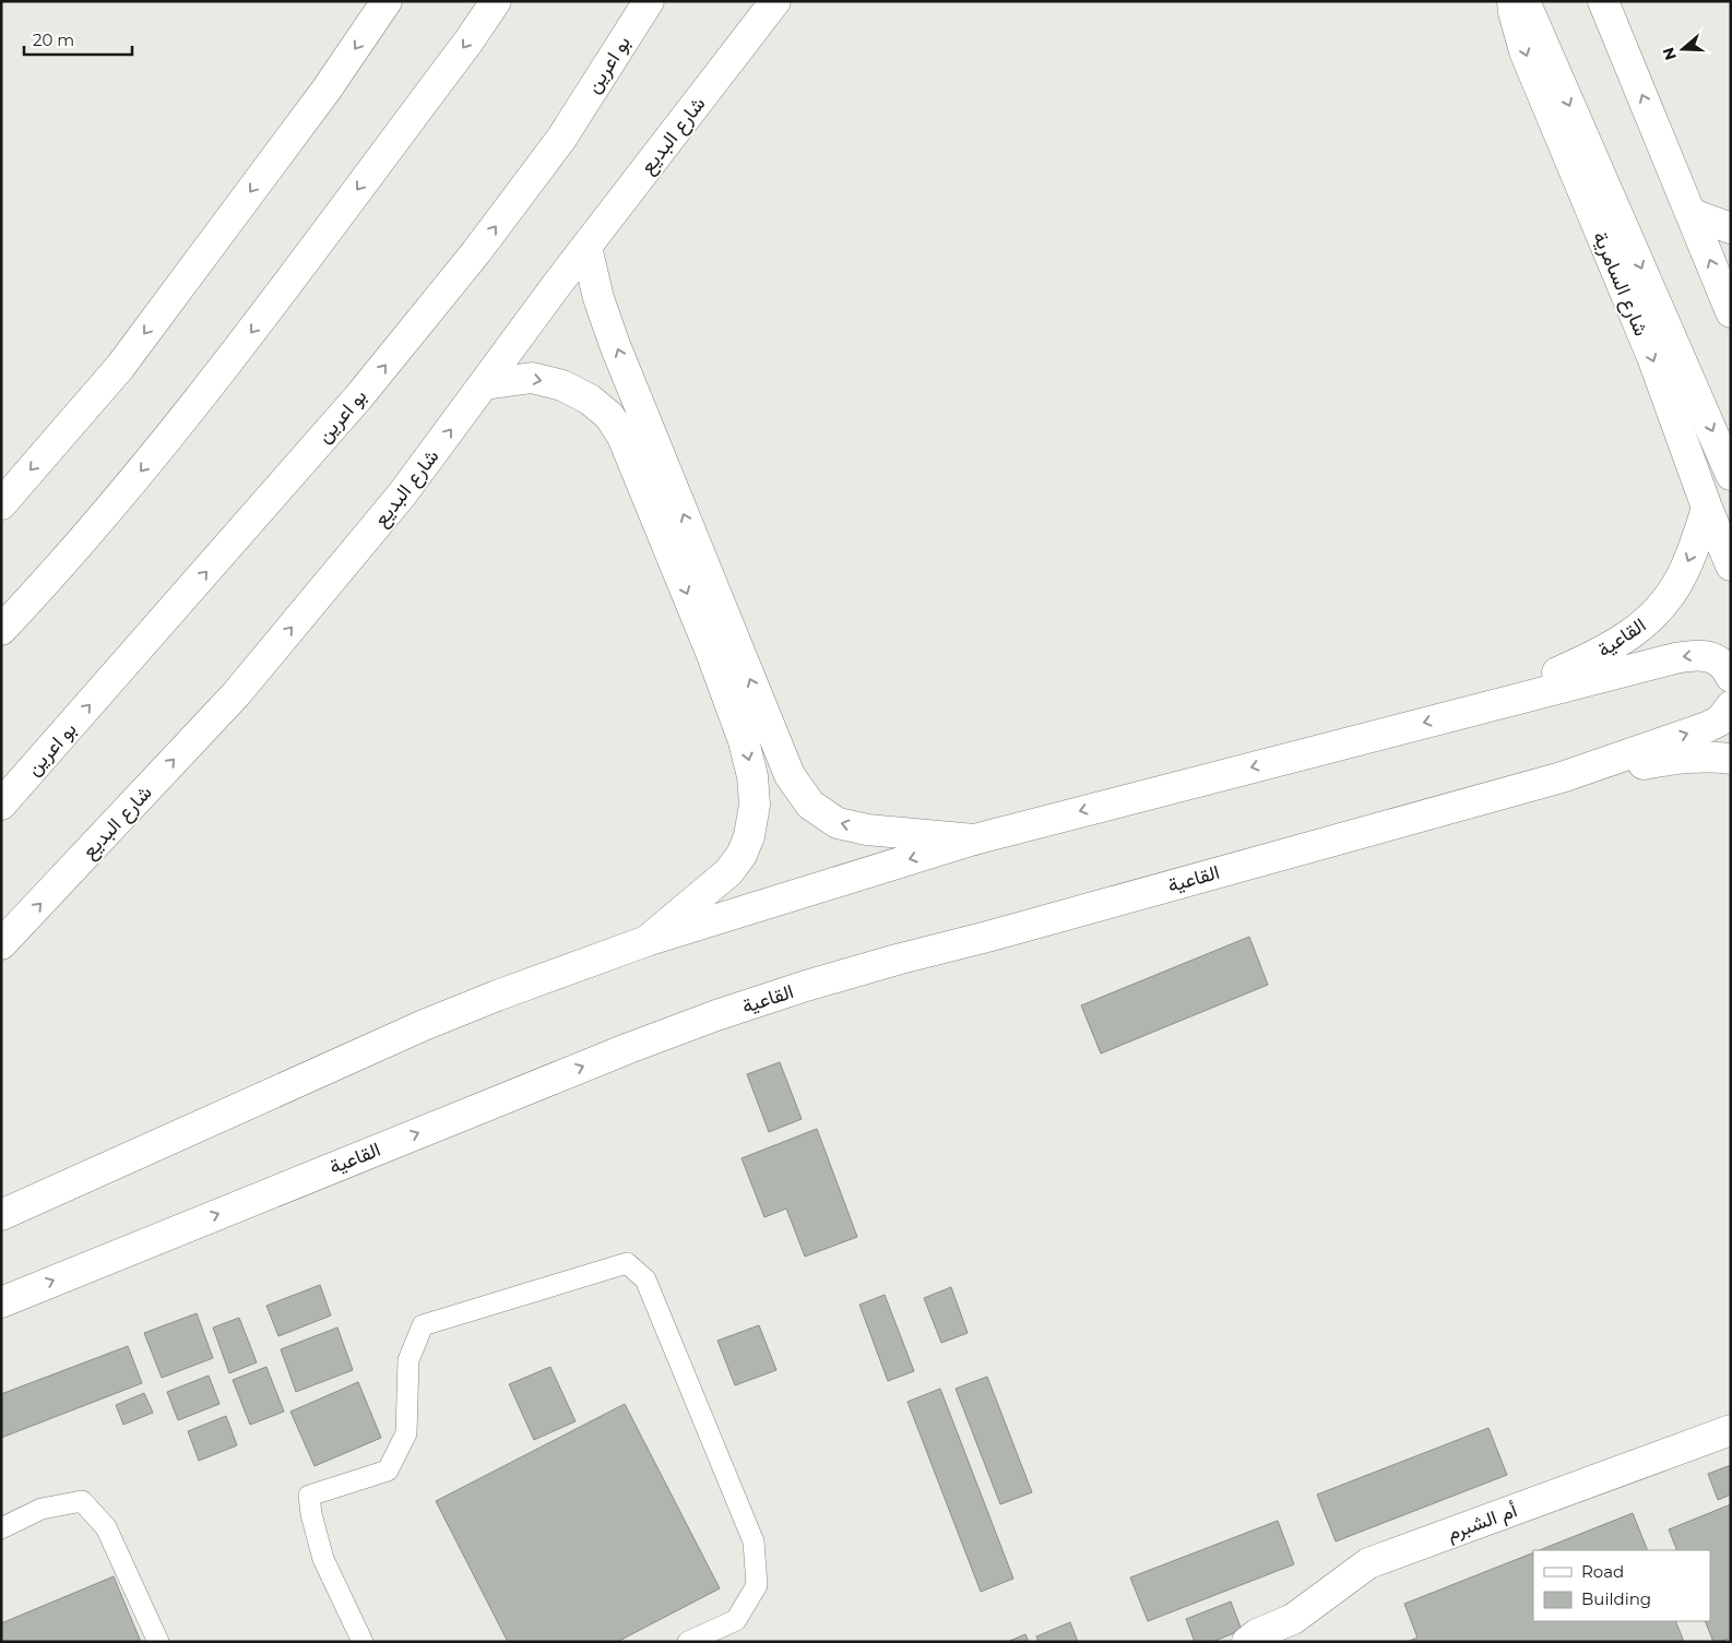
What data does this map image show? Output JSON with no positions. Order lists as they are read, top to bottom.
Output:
{
  "streets": {
    "main road": [
      "بو اعرين",
      "شارع البديع",
      "شارع السامرية",
      "القاعية",
      "أم الشبرم"
    ]
  },
  "crossings": [
    ["شارع السامرية", "القاعية"]
  ],
  "legend": ["Road", "Building"],
  "scale_bar": "20 m",
  "north": "left"
}
